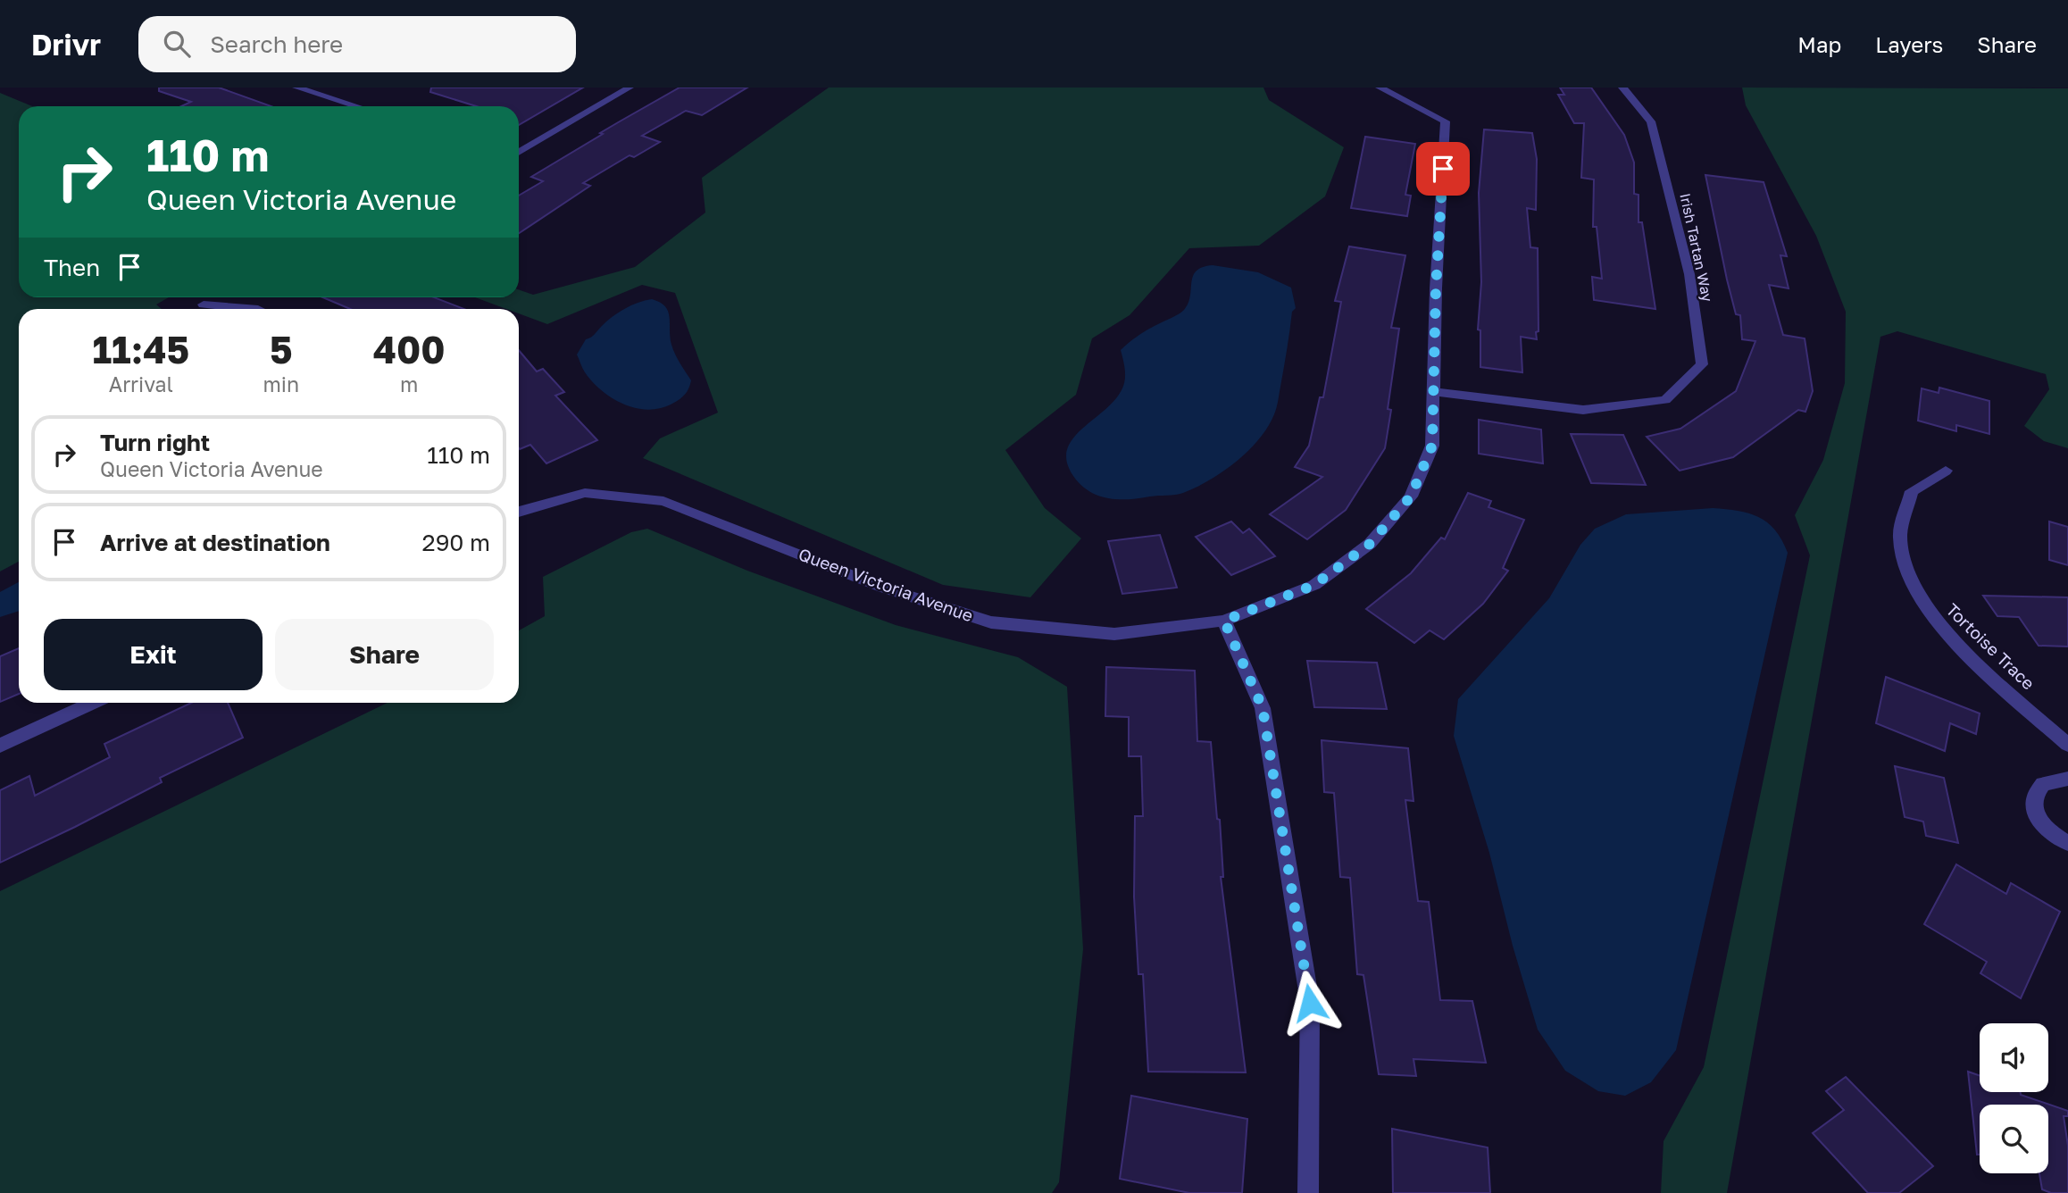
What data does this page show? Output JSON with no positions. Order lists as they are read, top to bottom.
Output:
{
  "streets": {
    "street": ["Irish Tartan Way", "Queen Victoria Avenue", "Tortoise Trace"]
  },
  "crossings": [
    ["Irish Tartan Way", "Queen Victoria Avenue"]
  ],
  "page": {
    "header": "Drivr",
    "search": "Search here",
    "nav": ["Map", "Layers", "Share"],
    "turn": ["110 m", "Queen Victoria Avenue"],
    "then": "Then",
    "eta": [
      "11:45",
      "Arrival",
      "5",
      "min",
      "400",
      "m"
    ],
    "list": [
      {
        "name": "Turn right",
        "note": "Queen Victoria Avenue",
        "value": "110 m"
      },
      {
        "name": "Arrive at destination",
        "value": "290 m"
      }
    ],
    "buttons": ["Exit", "Share"]
  }
}
